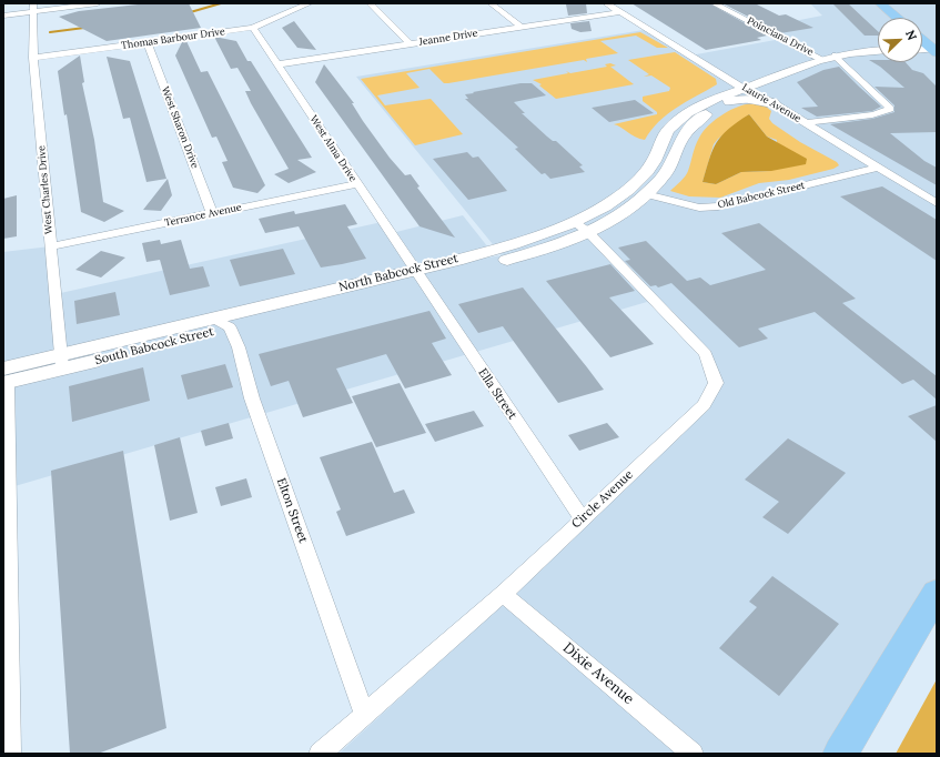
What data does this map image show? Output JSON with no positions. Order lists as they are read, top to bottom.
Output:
{
  "streets": {
    "main road": ["North Babcock Street", "South Babcock Street"],
    "street": [
      "Poinciana Drive",
      "Jeanne Drive",
      "Thomas Barbour Drive",
      "Laurie Avenue",
      "West Sharon Drive",
      "West Alma Drive",
      "West Charles Drive",
      "Old Babcock Street",
      "Terrance Avenue",
      "Ella Street",
      "Circle Avenue",
      "Elton Street",
      "Dixie Avenue"
    ]
  },
  "crossings": [
    ["Poinciana Drive", "North Babcock Street"],
    ["Jeanne Drive", "Laurie Avenue"],
    ["Jeanne Drive", "West Alma Drive"],
    ["Thomas Barbour Drive", "West Sharon Drive"],
    ["Thomas Barbour Drive", "West Alma Drive"],
    ["Thomas Barbour Drive", "West Charles Drive"],
    ["Laurie Avenue", "Old Babcock Street"],
    ["Laurie Avenue", "North Babcock Street"],
    ["West Sharon Drive", "Terrance Avenue"],
    ["West Alma Drive", "Terrance Avenue"],
    ["West Alma Drive", "North Babcock Street"],
    ["West Alma Drive", "Ella Street"],
    ["West Charles Drive", "Terrance Avenue"],
    ["West Charles Drive", "North Babcock Street"],
    ["West Charles Drive", "South Babcock Street"],
    ["Old Babcock Street", "North Babcock Street"],
    ["North Babcock Street", "South Babcock Street"],
    ["North Babcock Street", "Ella Street"],
    ["North Babcock Street", "Circle Avenue"],
    ["South Babcock Street", "Elton Street"],
    ["Ella Street", "Circle Avenue"],
    ["Circle Avenue", "Elton Street"],
    ["Circle Avenue", "Dixie Avenue"]
  ],
  "north": "top right"
}
